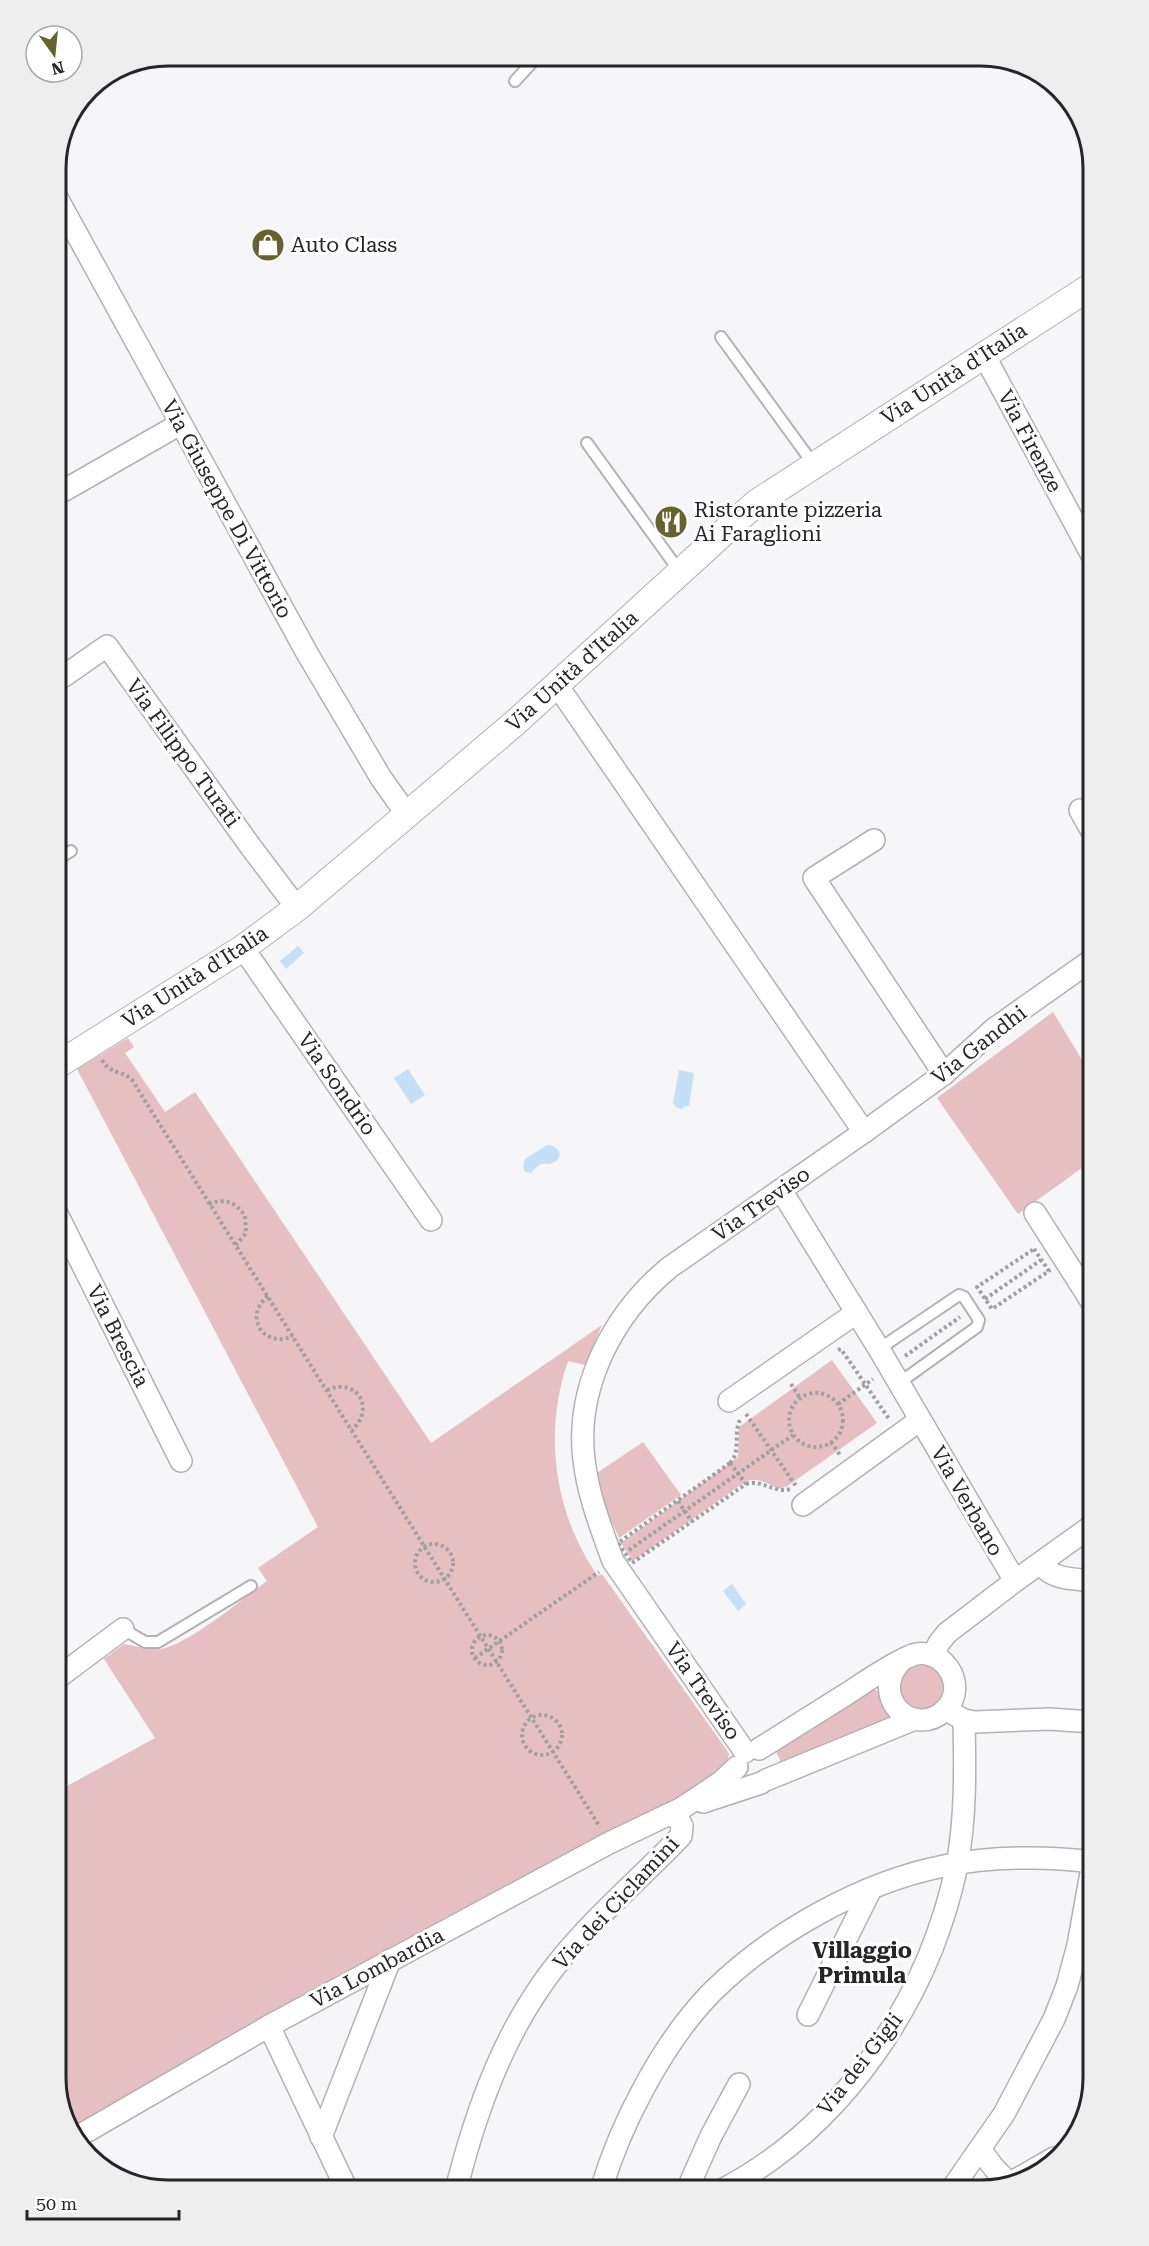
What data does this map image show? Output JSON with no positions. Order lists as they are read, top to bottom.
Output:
{
  "streets": {
    "street": [
      "Via Unità d'Italia",
      "Via Firenze",
      "Via Giuseppe Di Vittorio",
      "Via Filippo Turati",
      "Via Gandhi",
      "Via Sondrio",
      "Via Treviso",
      "Via Brescia",
      "Via Verbano",
      "Via dei Ciclamini",
      "Via Lombardia",
      "Via dei Gigli"
    ]
  },
  "crossings": [
    ["Via Unità d'Italia", "Via Firenze"],
    ["Via Unità d'Italia", "Via Giuseppe Di Vittorio"],
    ["Via Unità d'Italia", "Via Filippo Turati"],
    ["Via Unità d'Italia", "Via Sondrio"],
    ["Via Gandhi", "Via Treviso"],
    ["Via Treviso", "Via Verbano"],
    ["Via Treviso", "Via Lombardia"],
    ["Via dei Ciclamini", "Via Lombardia"],
    ["Via Lombardia", "Via dei Gigli"]
  ],
  "districts": ["Villaggio Primula"],
  "places": {
    "shop": ["Auto Class"],
    "restaurant": ["Ristorante pizzeria Ai Faraglioni"]
  },
  "scale_bar": "50 m",
  "north": "bottom"
}
